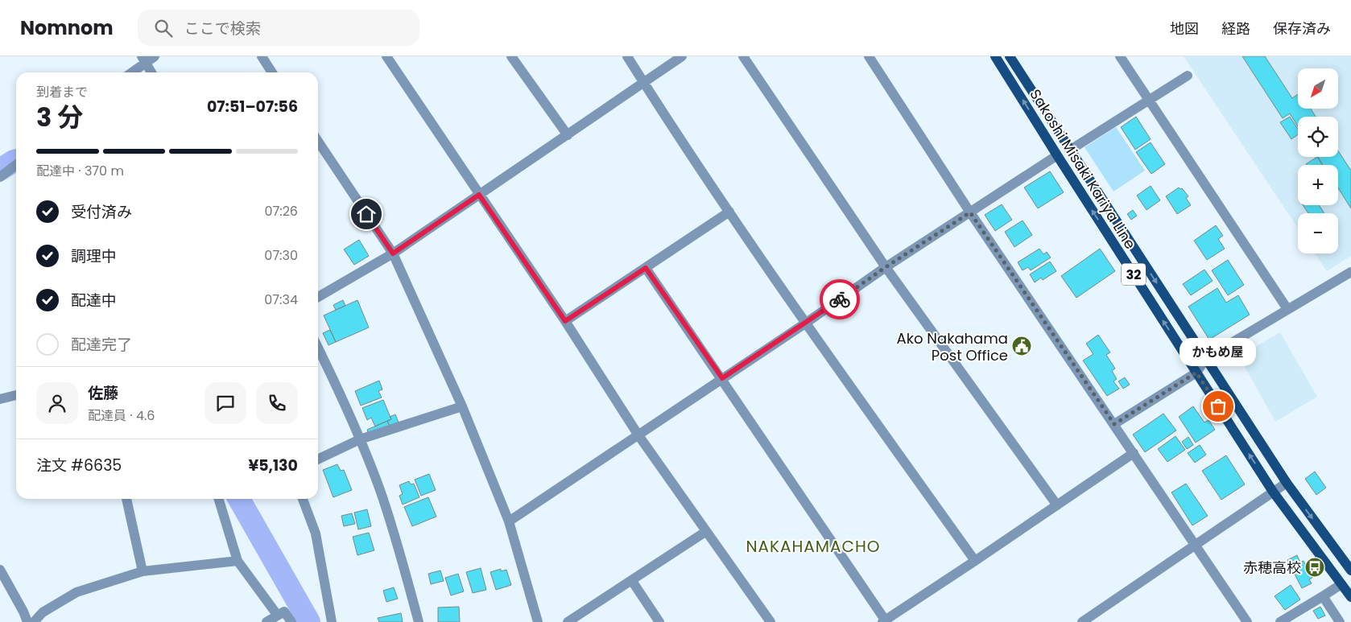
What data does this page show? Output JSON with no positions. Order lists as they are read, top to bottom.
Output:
{
  "streets": {
    "main road": ["Sakoshi Misaki Kariya Line", "32"]
  },
  "districts": ["NAKAHAMACHO"],
  "places": {
    "public building": ["Ako Nakahama Post Office"],
    "other": ["かもめ屋"],
    "bus stop": ["赤穂高校"]
  },
  "north": "bottom left",
  "page": {
    "header": "Nomnom",
    "search": "ここで検索",
    "nav": ["地図", "経路", "保存済み"],
    "map_buttons": ["+", "−"],
    "heading": ["3 分", "到着まで", "07:51–07:56"],
    "panel": [
      "佐藤",
      "配達員 · 4.6",
      "注文 #6635",
      "¥5,130"
    ],
    "bar": "配達中 · 370 m",
    "list": [
      ["受付済み", "07:26"],
      ["調理中", "07:30"],
      ["配達中", "07:34"],
      "配達完了"
    ],
    "bubble": "かもめ屋"
  }
}
